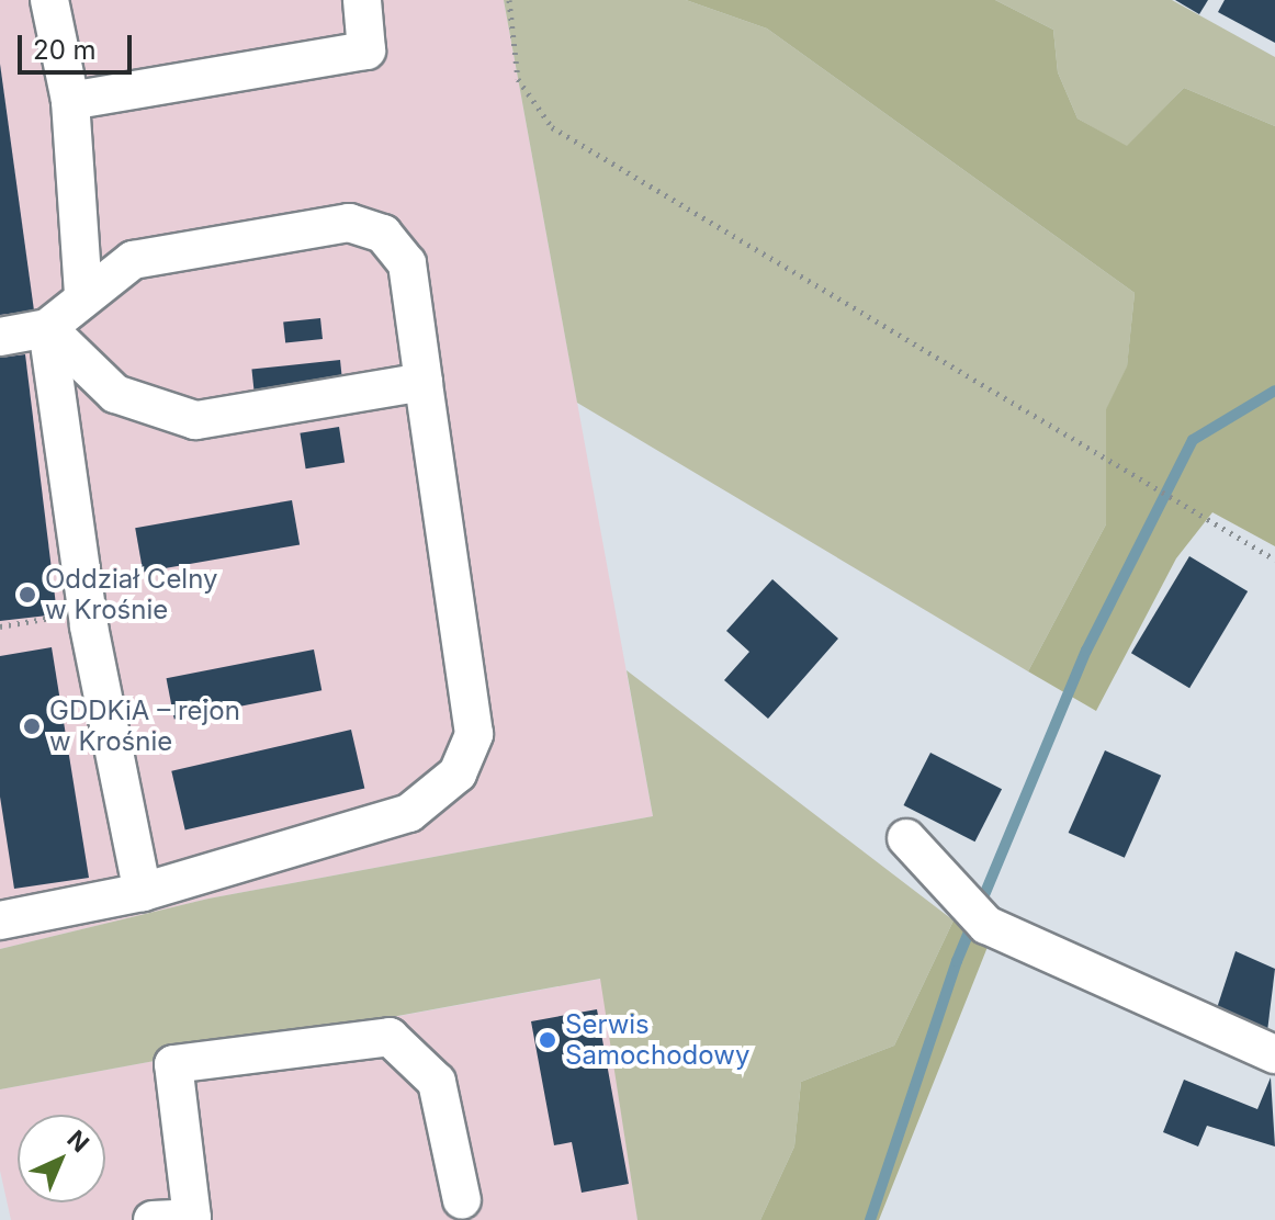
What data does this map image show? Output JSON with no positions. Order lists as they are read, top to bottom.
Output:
{
  "places": ["Oddział Celny w Krośnie", "GDDKiA – rejon w Krośnie", "Serwis Samochodowy"],
  "scale_bar": "20 m",
  "north": "top right"
}
